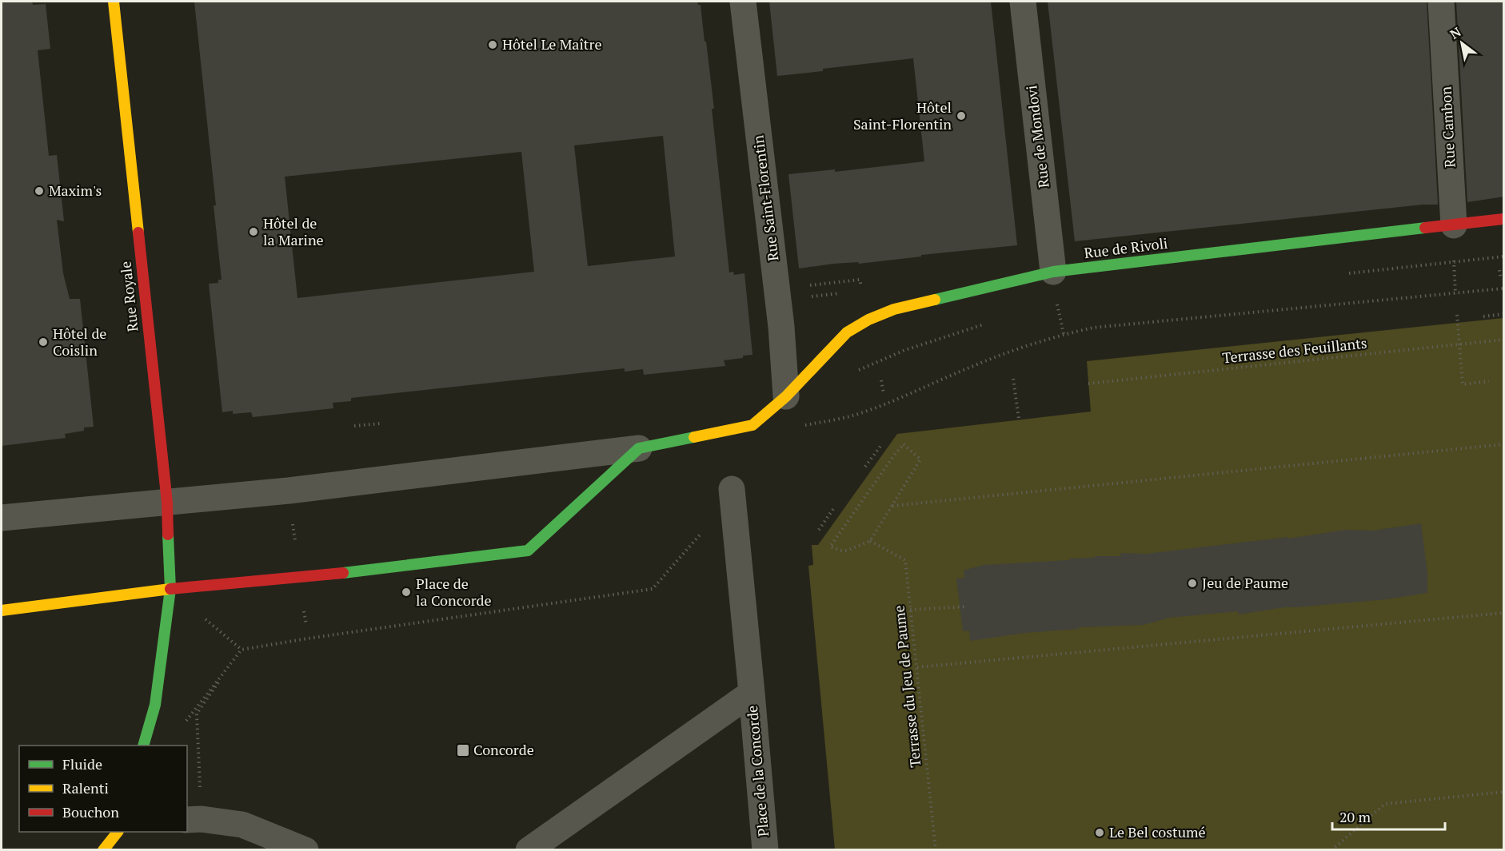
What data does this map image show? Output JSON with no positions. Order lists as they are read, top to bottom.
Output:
{
  "streets": {
    "street": [
      "Rue Cambon",
      "Rue de Mondovi",
      "Rue Saint-Florentin",
      "Rue de Rivoli",
      "Rue Royale",
      "Place de la Concorde"
    ],
    "path": ["Terrasse des Feuillants", "Terrasse du Jeu de Paume"]
  },
  "crossings": [
    ["Rue Cambon", "Rue de Rivoli"],
    ["Rue de Mondovi", "Rue de Rivoli"],
    ["Rue Saint-Florentin", "Rue de Rivoli"]
  ],
  "places": {
    "other": [
      "Hôtel Le Maître",
      "Hôtel Saint-Florentin",
      "Maxim's",
      "Hôtel de la Marine",
      "Hôtel de Coislin",
      "Jeu de Paume",
      "Place de la Concorde",
      "Le Bel costumé"
    ],
    "transit": ["Concorde"]
  },
  "legend": ["Fluide", "Ralenti", "Bouchon"],
  "scale_bar": "20 m",
  "north": "top left"
}
